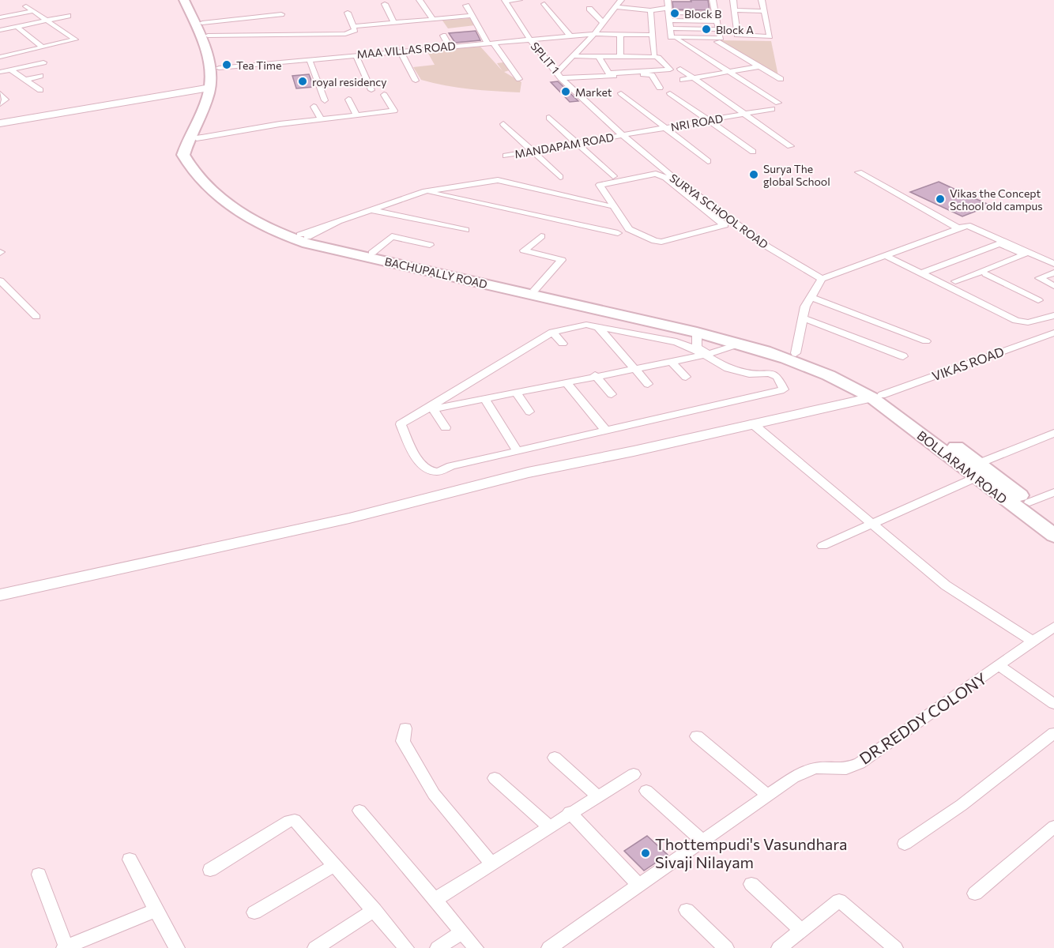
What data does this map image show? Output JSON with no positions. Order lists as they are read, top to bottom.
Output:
{
  "streets": {
    "main road": ["BACHUPALLY ROAD", "BOLLARAM ROAD"],
    "street": [
      "MAA VILLAS ROAD",
      "SPLIT 1",
      "NRI ROAD",
      "MANDAPAM ROAD",
      "SURYA SCHOOL ROAD",
      "VIKAS ROAD",
      "DR.REDDY COLONY"
    ]
  },
  "crossings": [
    ["MAA VILLAS ROAD", "SPLIT 1"],
    ["MAA VILLAS ROAD", "BACHUPALLY ROAD"],
    ["SPLIT 1", "NRI ROAD"],
    ["SPLIT 1", "MANDAPAM ROAD"],
    ["SPLIT 1", "SURYA SCHOOL ROAD"],
    ["NRI ROAD", "MANDAPAM ROAD"],
    ["NRI ROAD", "SURYA SCHOOL ROAD"],
    ["MANDAPAM ROAD", "SURYA SCHOOL ROAD"],
    ["BACHUPALLY ROAD", "VIKAS ROAD"],
    ["BACHUPALLY ROAD", "BOLLARAM ROAD"],
    ["VIKAS ROAD", "BOLLARAM ROAD"]
  ],
  "places": [
    "Block B",
    "Block A",
    "Tea Time",
    "royal residency",
    "Market",
    "Surya The global School",
    "Vikas the Concept School old campus",
    "Thottempudi's Vasundhara Sivaji Nilayam"
  ]
}
